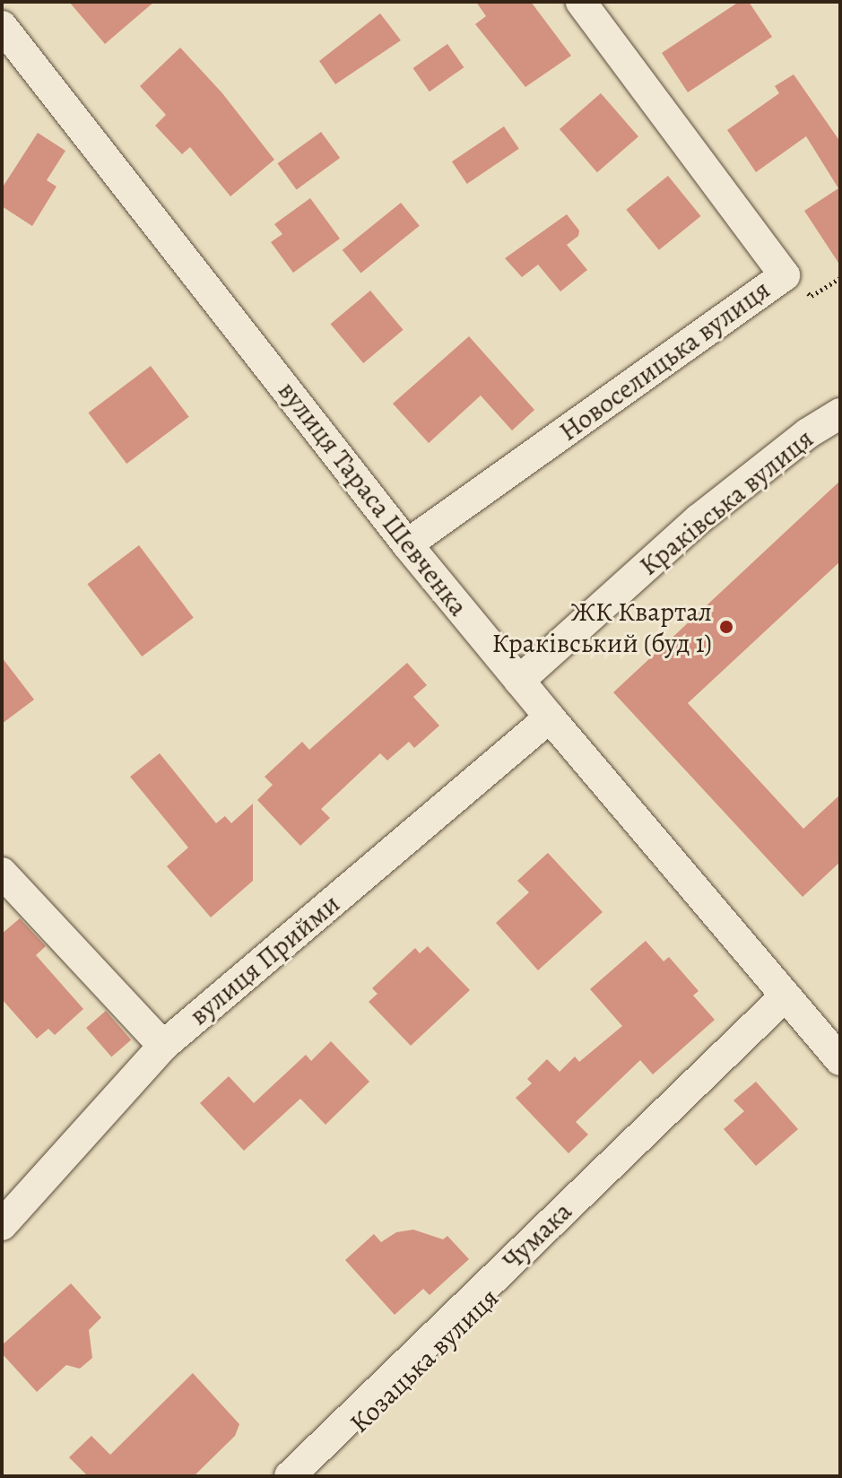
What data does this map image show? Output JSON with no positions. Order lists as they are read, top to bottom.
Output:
{
  "streets": {
    "street": [
      "Новоселицька вулиця",
      "вулиця Тараса Шевченка",
      "Краківська вулиця",
      "вулиця Прийми",
      "Чумака",
      "Козацька вулиця"
    ]
  },
  "crossings": [
    ["Новоселицька вулиця", "вулиця Тараса Шевченка"],
    ["вулиця Тараса Шевченка", "Краківська вулиця"],
    ["вулиця Тараса Шевченка", "вулиця Прийми"],
    ["вулиця Тараса Шевченка", "Чумака"],
    ["вулиця Тараса Шевченка", "Козацька вулиця"],
    ["Чумака", "Козацька вулиця"]
  ],
  "places": ["ЖК Квартал Краківський (буд 1)"]
}
